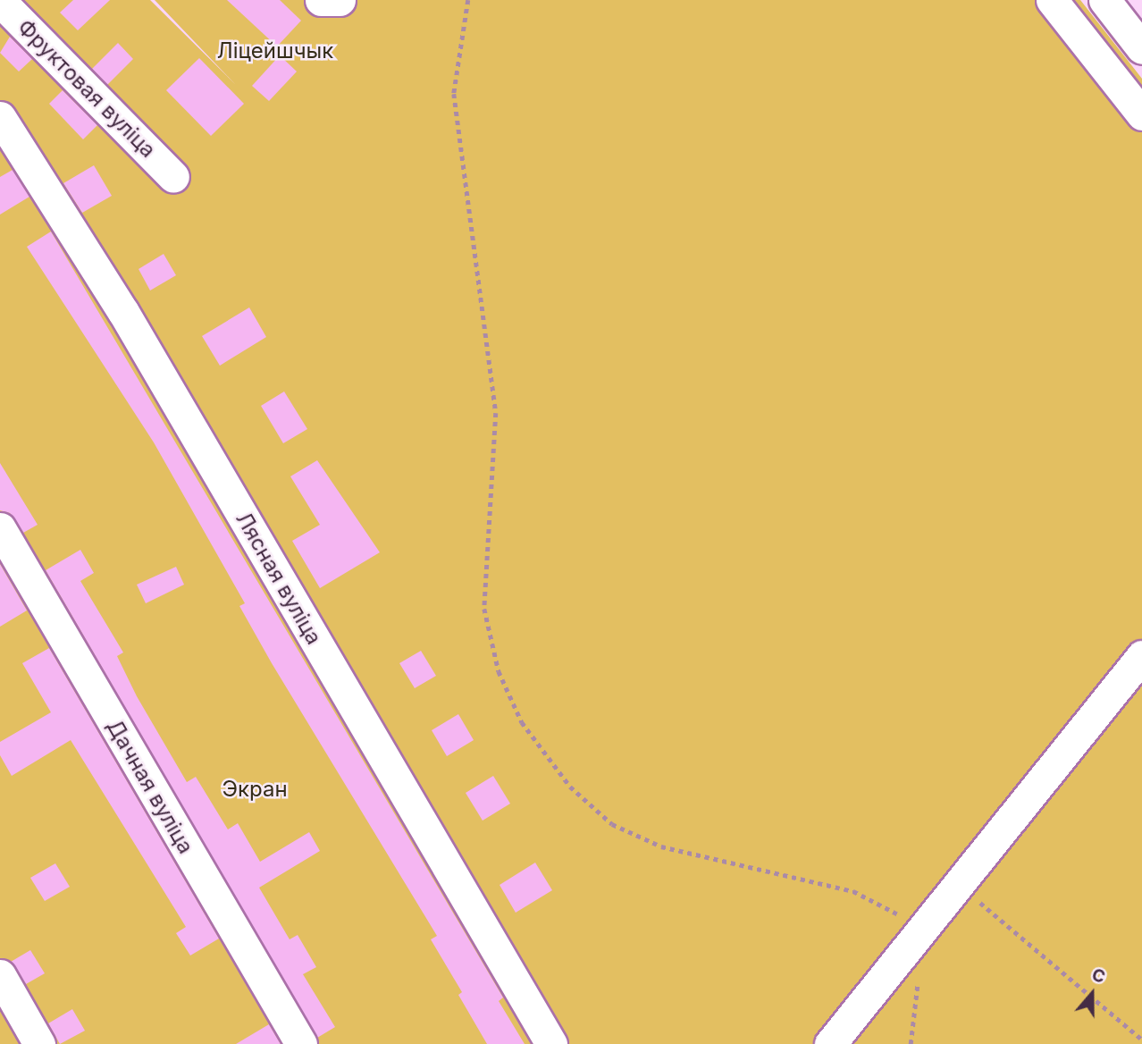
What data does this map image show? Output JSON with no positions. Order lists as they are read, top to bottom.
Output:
{
  "streets": {
    "street": ["Фруктовая вуліца", "Лясная вуліца", "Дачная вуліца"]
  },
  "parks": ["Ліцейшчык", "Экран"],
  "north": "top"
}
